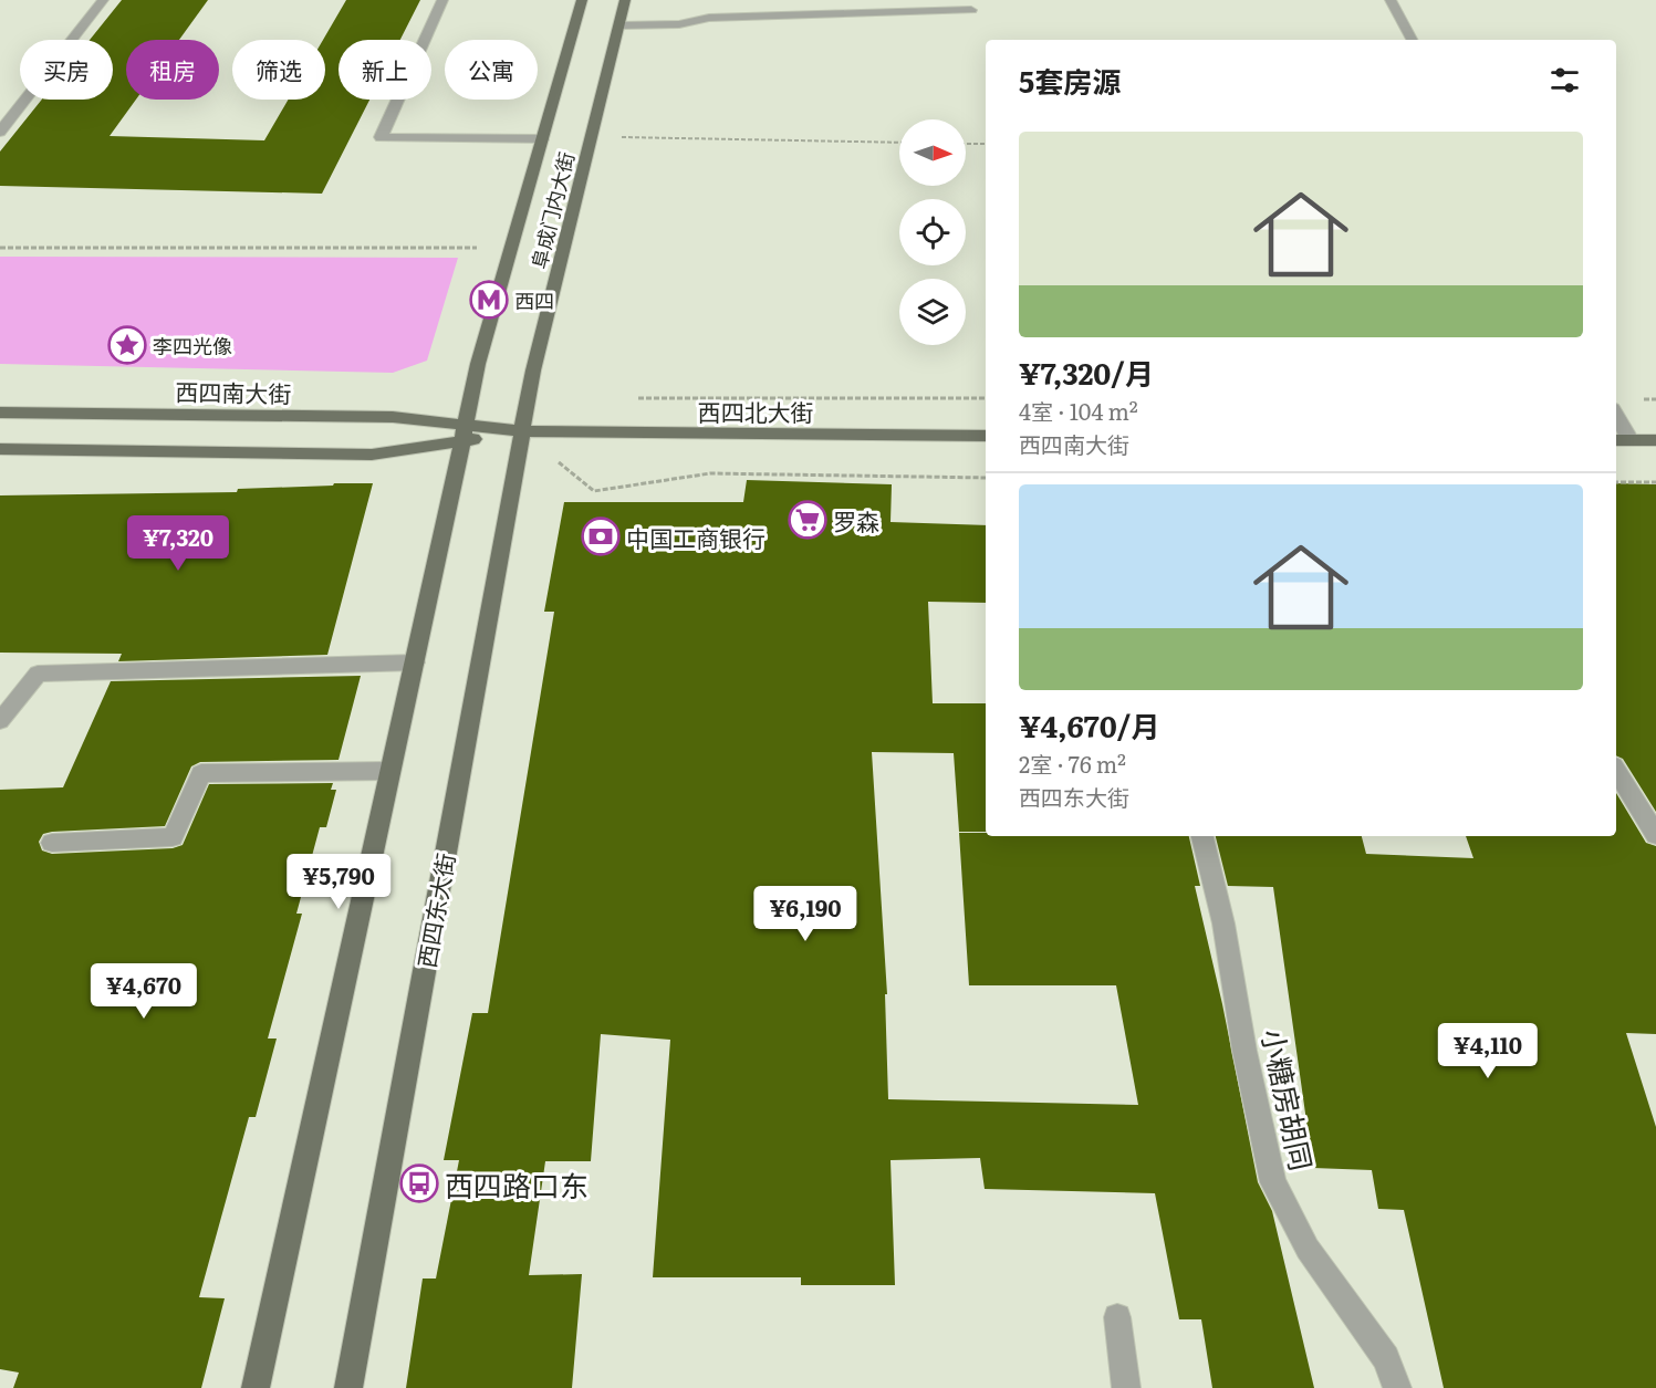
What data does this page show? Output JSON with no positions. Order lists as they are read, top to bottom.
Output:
{
  "streets": {
    "main road": [
      "阜成门内大街",
      "西四南大街",
      "西四北大街",
      "西四东大街"
    ],
    "street": ["小糖房胡同"]
  },
  "crossings": [
    ["阜成门内大街", "西四南大街"],
    ["阜成门内大街", "西四北大街"],
    ["阜成门内大街", "西四东大街"],
    ["西四南大街", "西四北大街"],
    ["西四北大街", "西四东大街"]
  ],
  "places": {
    "metro station": ["西四"],
    "place": ["李四光像"],
    "supermarket": ["罗森"],
    "bank": ["中国工商银行"],
    "bus stop": ["西四路口东"]
  },
  "north": "right",
  "page": {
    "chip": [
      "买房",
      "租房",
      "筛选",
      "新上",
      "公寓"
    ],
    "heading": "5套房源",
    "list": [
      {
        "name": "¥7,320/月",
        "note": "4室 · 104 m² · 西四南大街"
      },
      {
        "name": "¥4,670/月",
        "note": "2室 · 76 m² · 西四东大街"
      }
    ],
    "price": [
      "¥7,320",
      "¥5,790",
      "¥6,190",
      "¥4,670",
      "¥4,110"
    ]
  }
}
